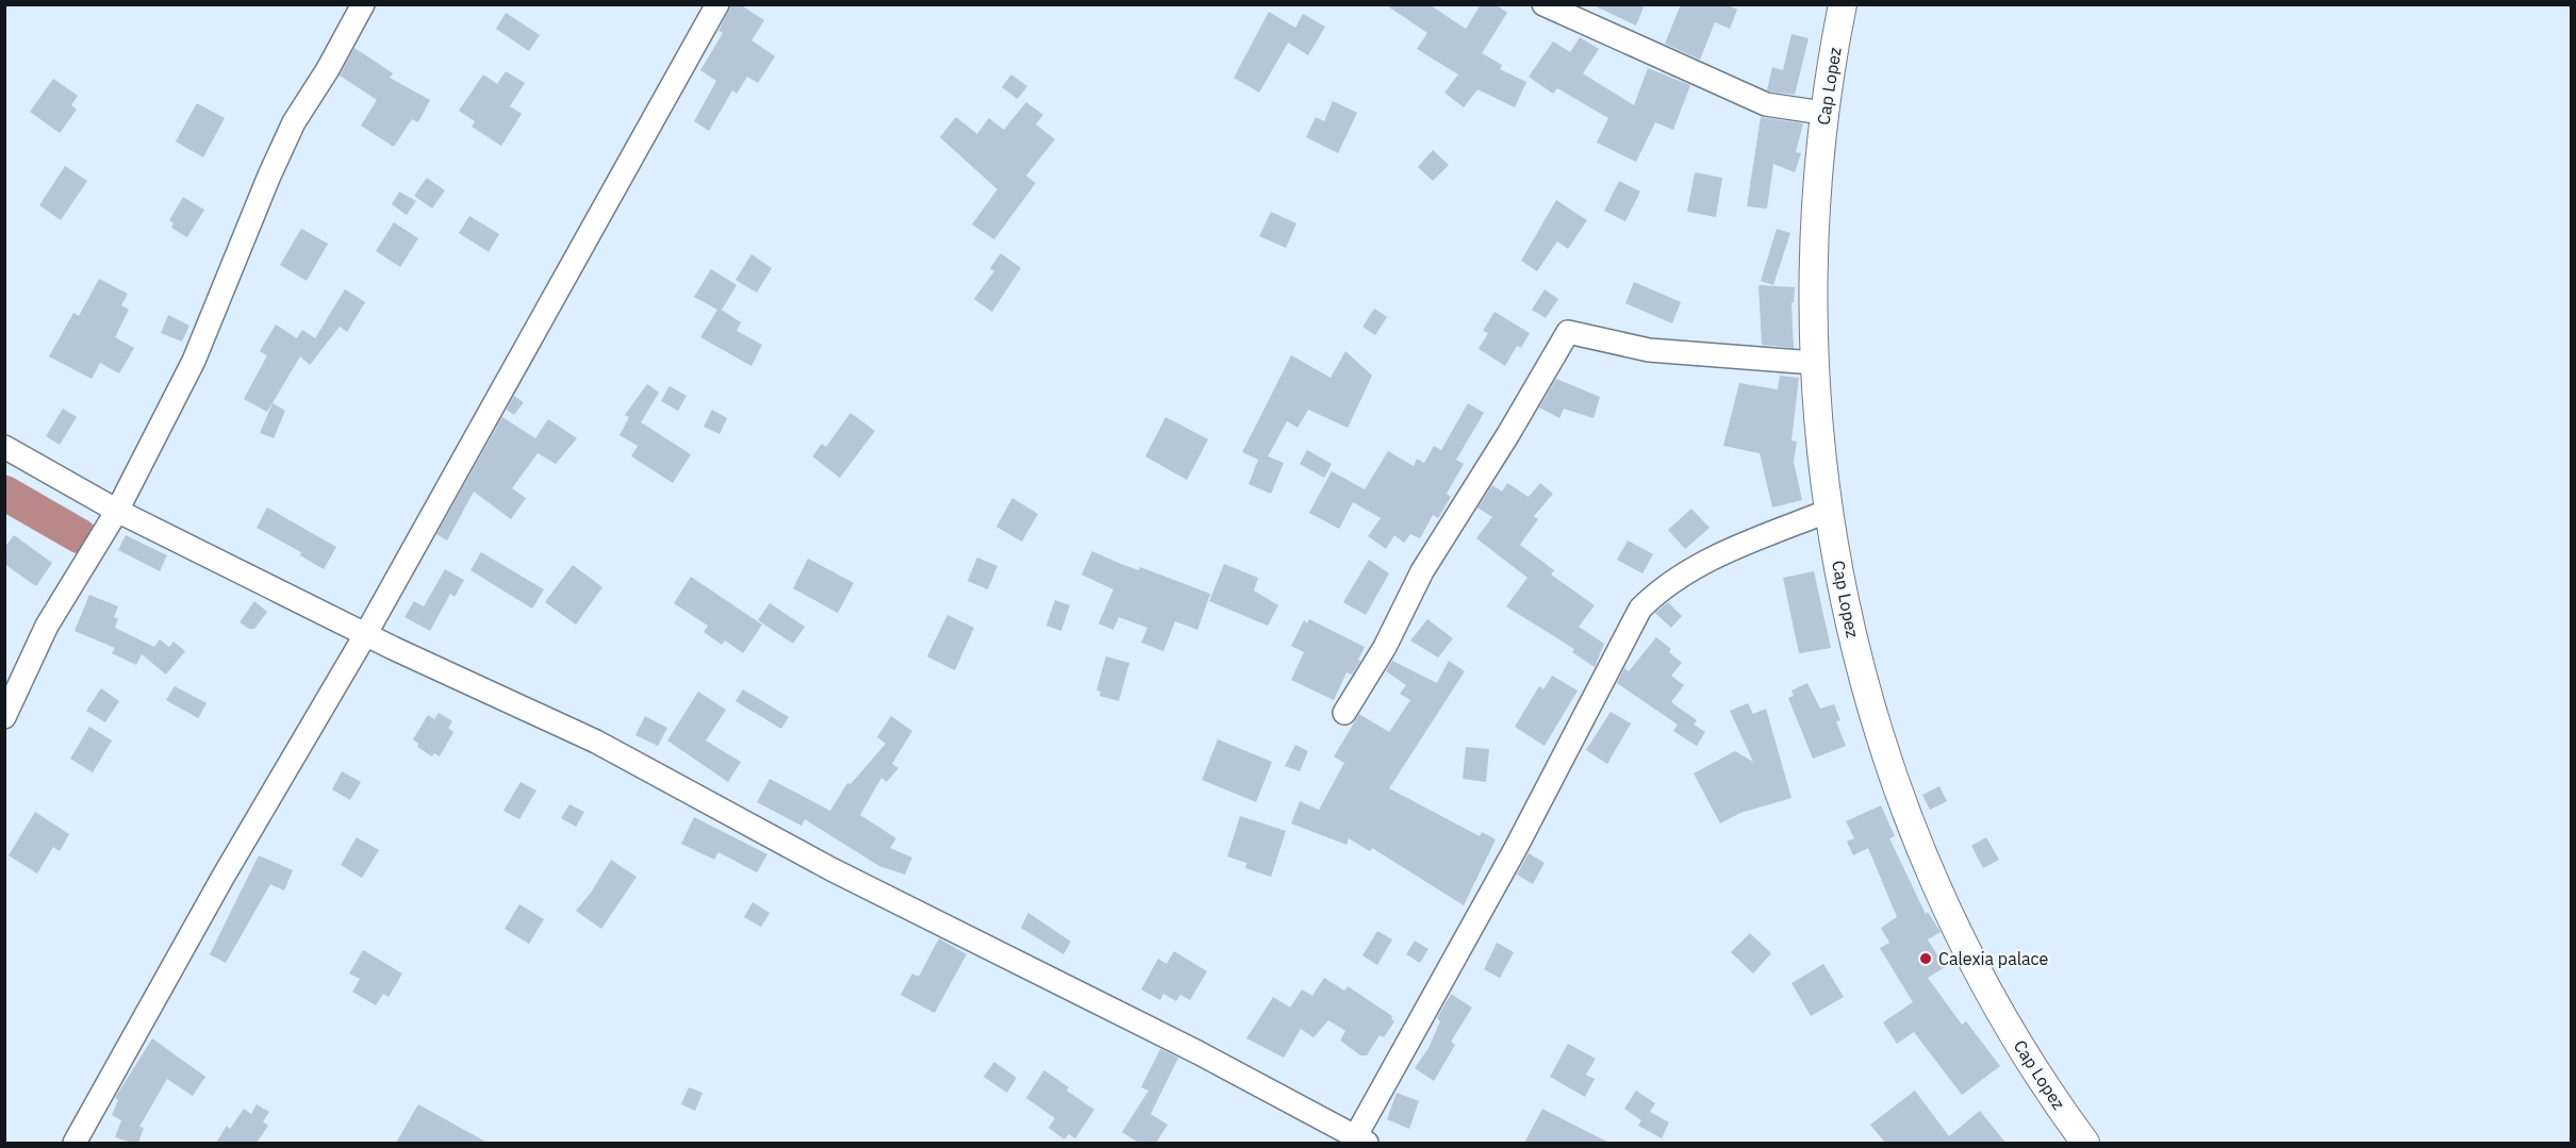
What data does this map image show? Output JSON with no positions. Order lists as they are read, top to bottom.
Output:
{
  "streets": {
    "street": ["Cap Lopez"]
  },
  "places": ["Calexia palace"]
}
